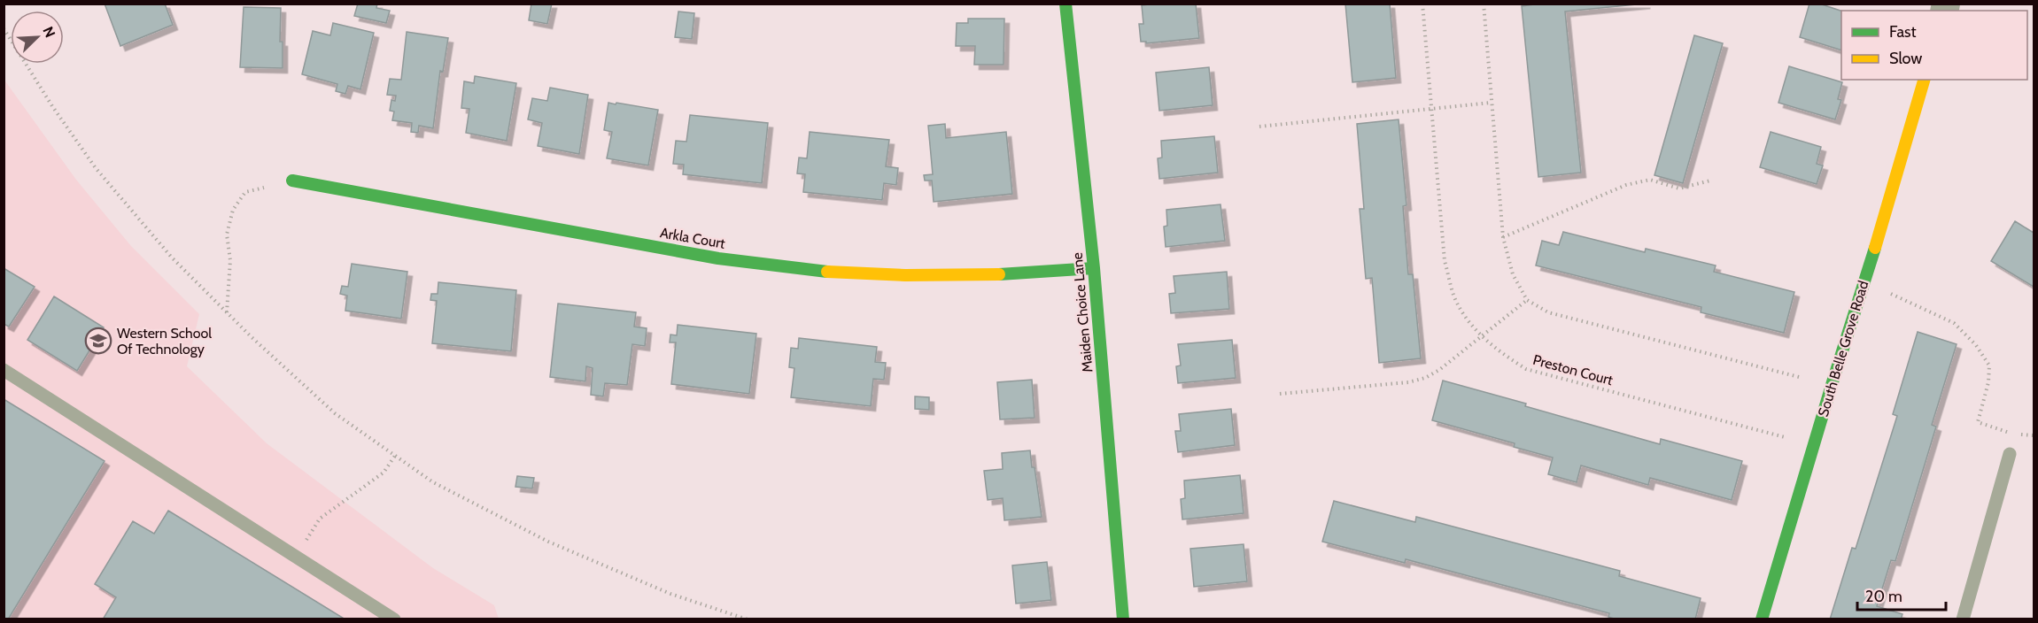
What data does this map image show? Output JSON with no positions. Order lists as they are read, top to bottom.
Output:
{
  "streets": {
    "street": ["Arkla Court", "Maiden Choice Lane", "South Belle Grove Road"],
    "path": ["Preston Court"]
  },
  "crossings": [
    ["Arkla Court", "Maiden Choice Lane"],
    ["South Belle Grove Road", "Preston Court"]
  ],
  "places": {
    "school or university": ["Western School Of Technology"]
  },
  "legend": ["Fast", "Slow"],
  "scale_bar": "20 m",
  "north": "top right"
}
